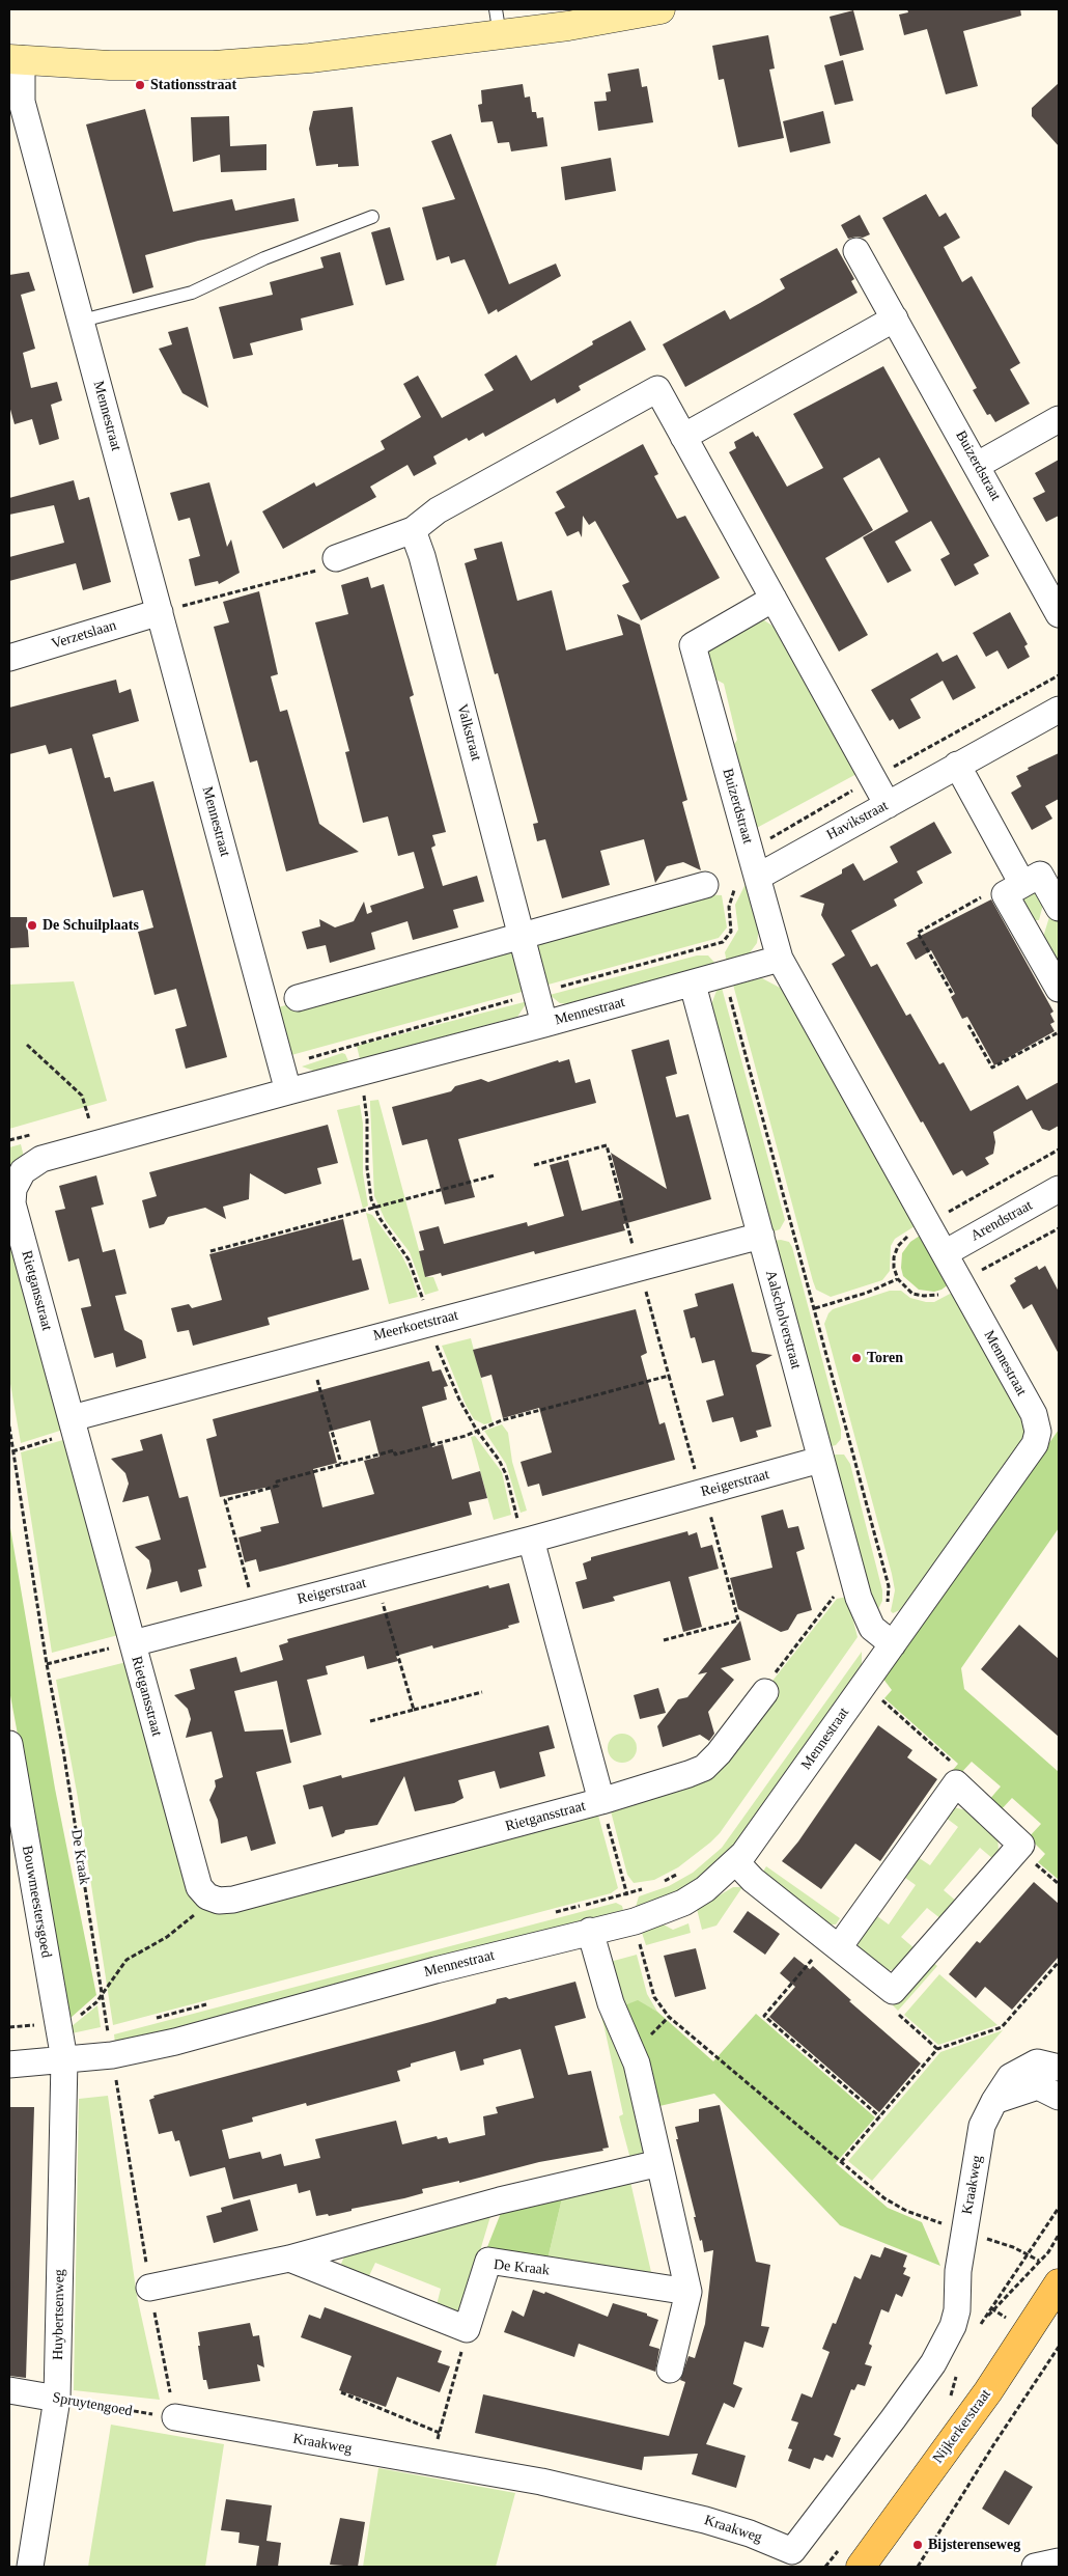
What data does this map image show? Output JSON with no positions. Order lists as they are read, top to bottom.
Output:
{
  "streets": {
    "main road": ["Nijkerkerstraat"],
    "street": [
      "Mennestraat",
      "Buizerdstraat",
      "Verzetslaan",
      "Valkstraat",
      "Havikstraat",
      "Arendstraat",
      "Rietgansstraat",
      "Aalscholverstraat",
      "Meerkoetstraat",
      "Reigerstraat",
      "De Kraak",
      "Bouwmeestersgoed",
      "Kraakweg",
      "Huybertsenweg",
      "Spruytengoed"
    ]
  },
  "crossings": [
    ["Mennestraat", "Buizerdstraat"],
    ["Mennestraat", "Verzetslaan"],
    ["Mennestraat", "Valkstraat"],
    ["Mennestraat", "Havikstraat"],
    ["Mennestraat", "Arendstraat"],
    ["Mennestraat", "Rietgansstraat"],
    ["Mennestraat", "Aalscholverstraat"],
    ["Mennestraat", "De Kraak"],
    ["Mennestraat", "Bouwmeestersgoed"],
    ["Mennestraat", "Huybertsenweg"],
    ["Buizerdstraat", "Havikstraat"],
    ["Rietgansstraat", "Meerkoetstraat"],
    ["Rietgansstraat", "Reigerstraat"],
    ["Aalscholverstraat", "Meerkoetstraat"],
    ["Aalscholverstraat", "Reigerstraat"],
    ["De Kraak", "Kraakweg"],
    ["De Kraak", "Spruytengoed"],
    ["Bouwmeestersgoed", "Huybertsenweg"],
    ["Kraakweg", "Spruytengoed"],
    ["Huybertsenweg", "Spruytengoed"]
  ],
  "places": [
    "Stationsstraat",
    "De Schuilplaats",
    "Toren",
    "Bijsterenseweg"
  ]
}
